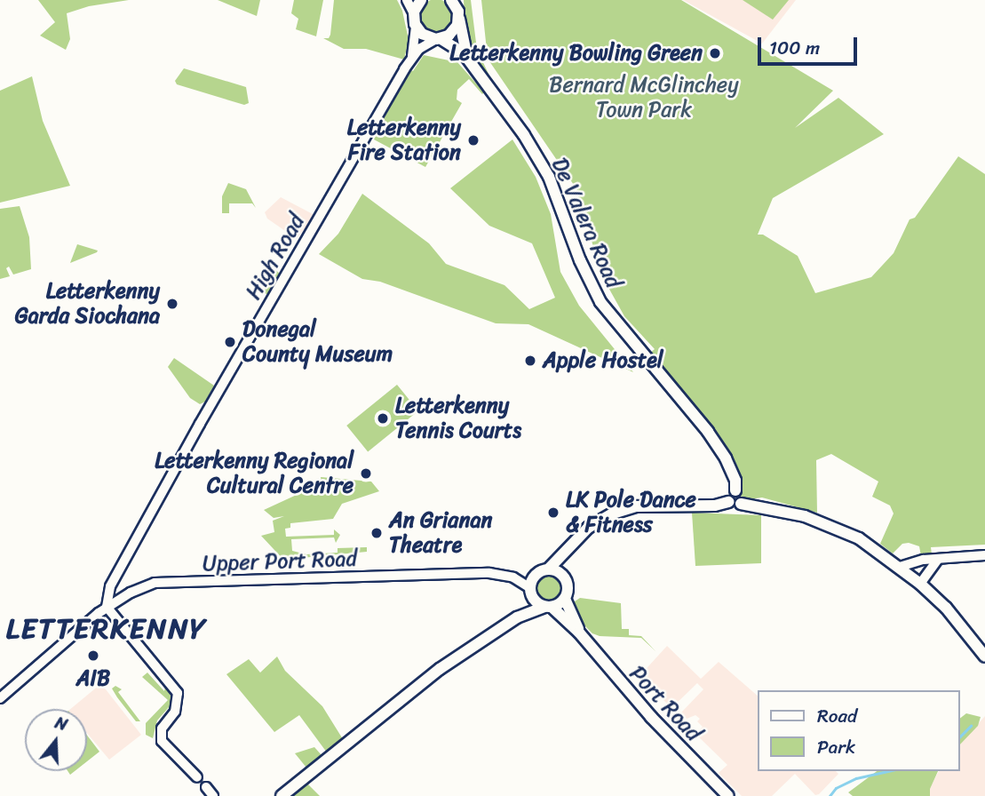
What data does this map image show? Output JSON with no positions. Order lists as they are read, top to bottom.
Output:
{
  "streets": {
    "main road": ["De Valera Road", "Port Road"],
    "street": ["High Road", "Upper Port Road"]
  },
  "crossings": [
    ["High Road", "Upper Port Road"],
    ["Upper Port Road", "Port Road"]
  ],
  "districts": ["LETTERKENNY"],
  "parks": ["Bernard McGlinchey Town Park"],
  "places": [
    "Letterkenny Bowling Green",
    "Letterkenny Fire Station",
    "Letterkenny Garda Siochana",
    "Donegal County Museum",
    "Apple Hostel",
    "Letterkenny Tennis Courts",
    "Letterkenny Regional Cultural Centre",
    "LK Pole Dance & Fitness",
    "An Grianan Theatre",
    "AIB"
  ],
  "legend": ["Road", "Park"],
  "scale_bar": "100 m",
  "north": "top"
}
